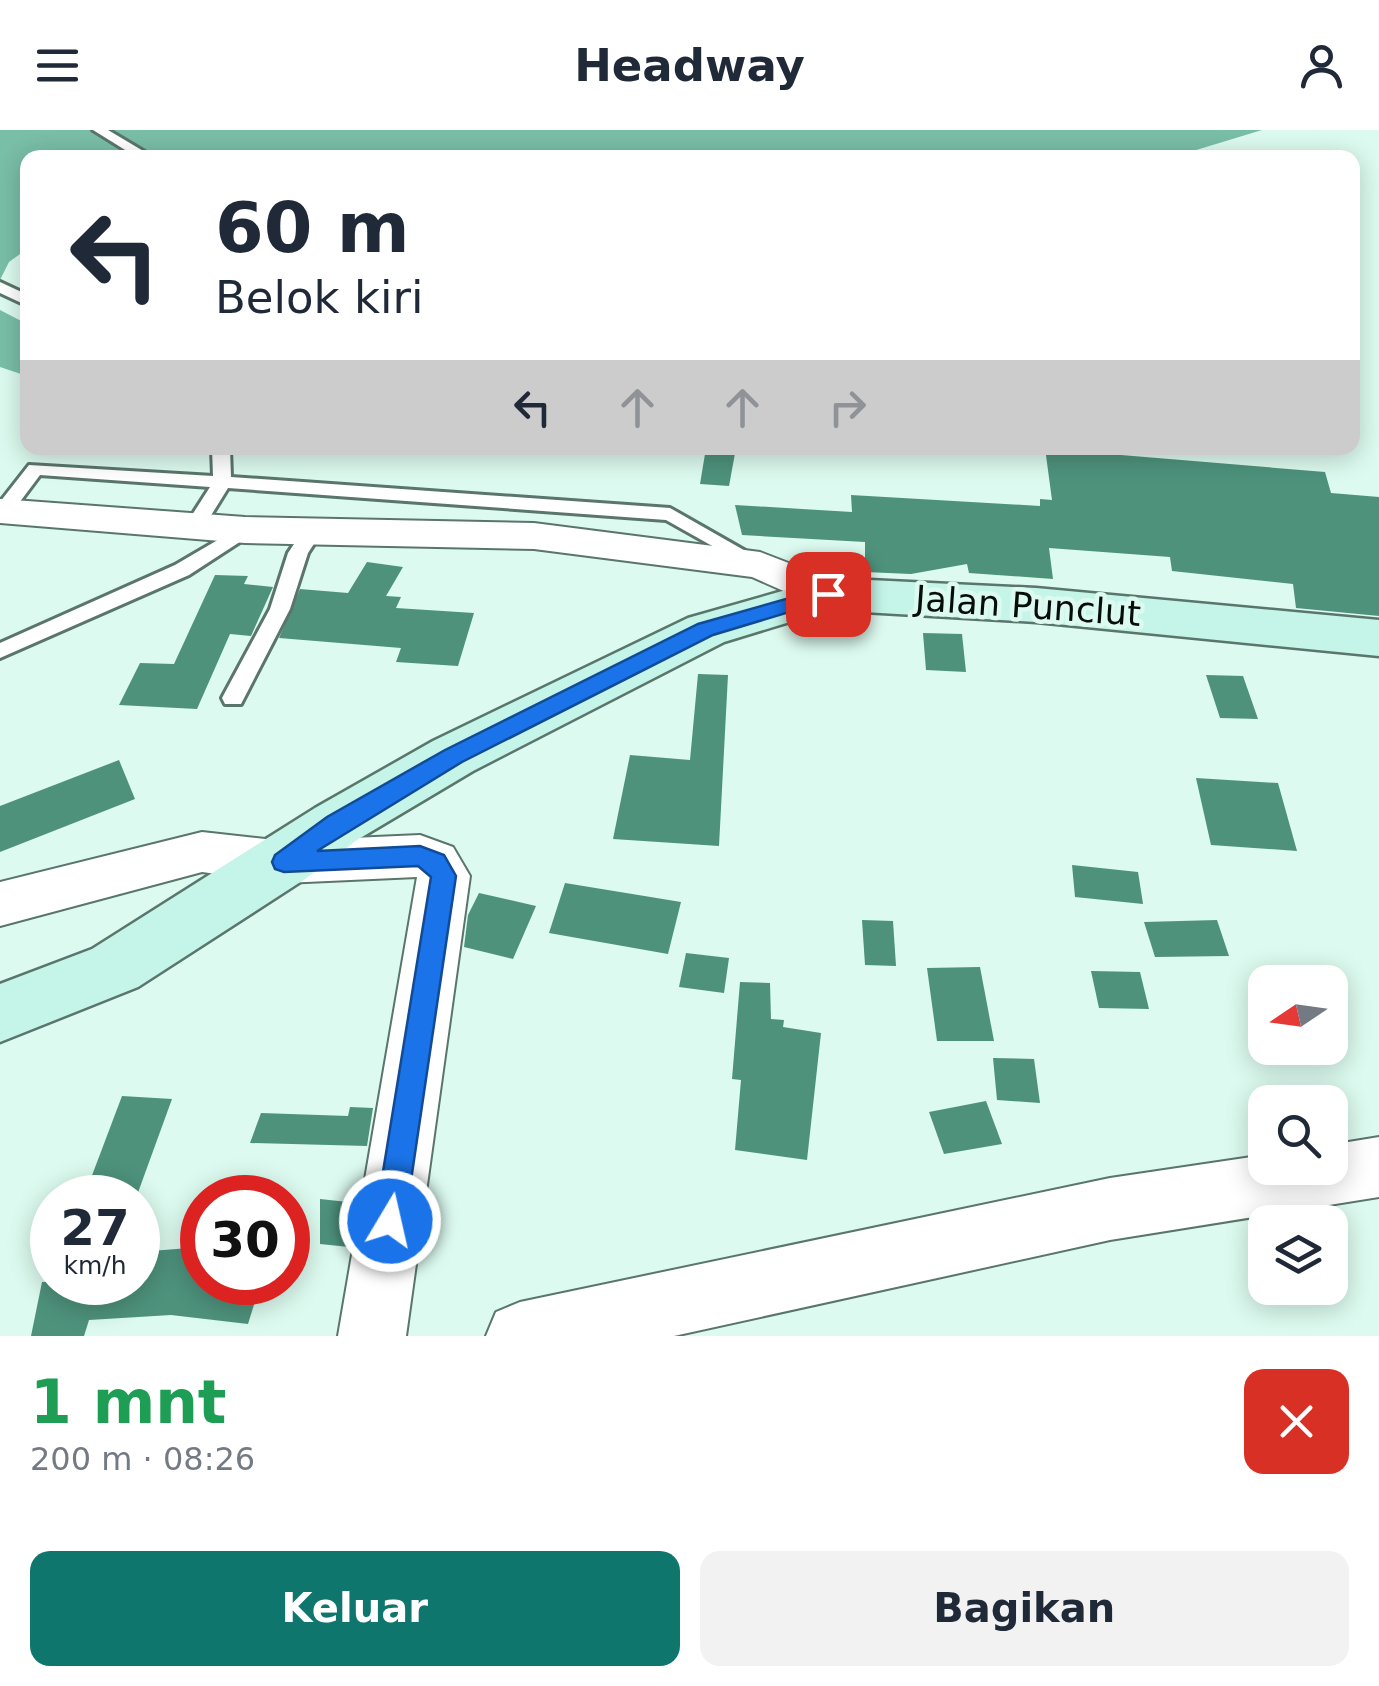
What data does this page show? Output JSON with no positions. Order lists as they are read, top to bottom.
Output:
{
  "streets": {
    "main road": ["Jalan Punclut"]
  },
  "north": "left",
  "page": {
    "header": "Headway",
    "turn": ["60 m", "Belok kiri"],
    "speed": "27 km/h",
    "limit": "30",
    "heading": ["1 mnt", "200 m · 08:26"],
    "buttons": ["Keluar", "Bagikan"]
  }
}
